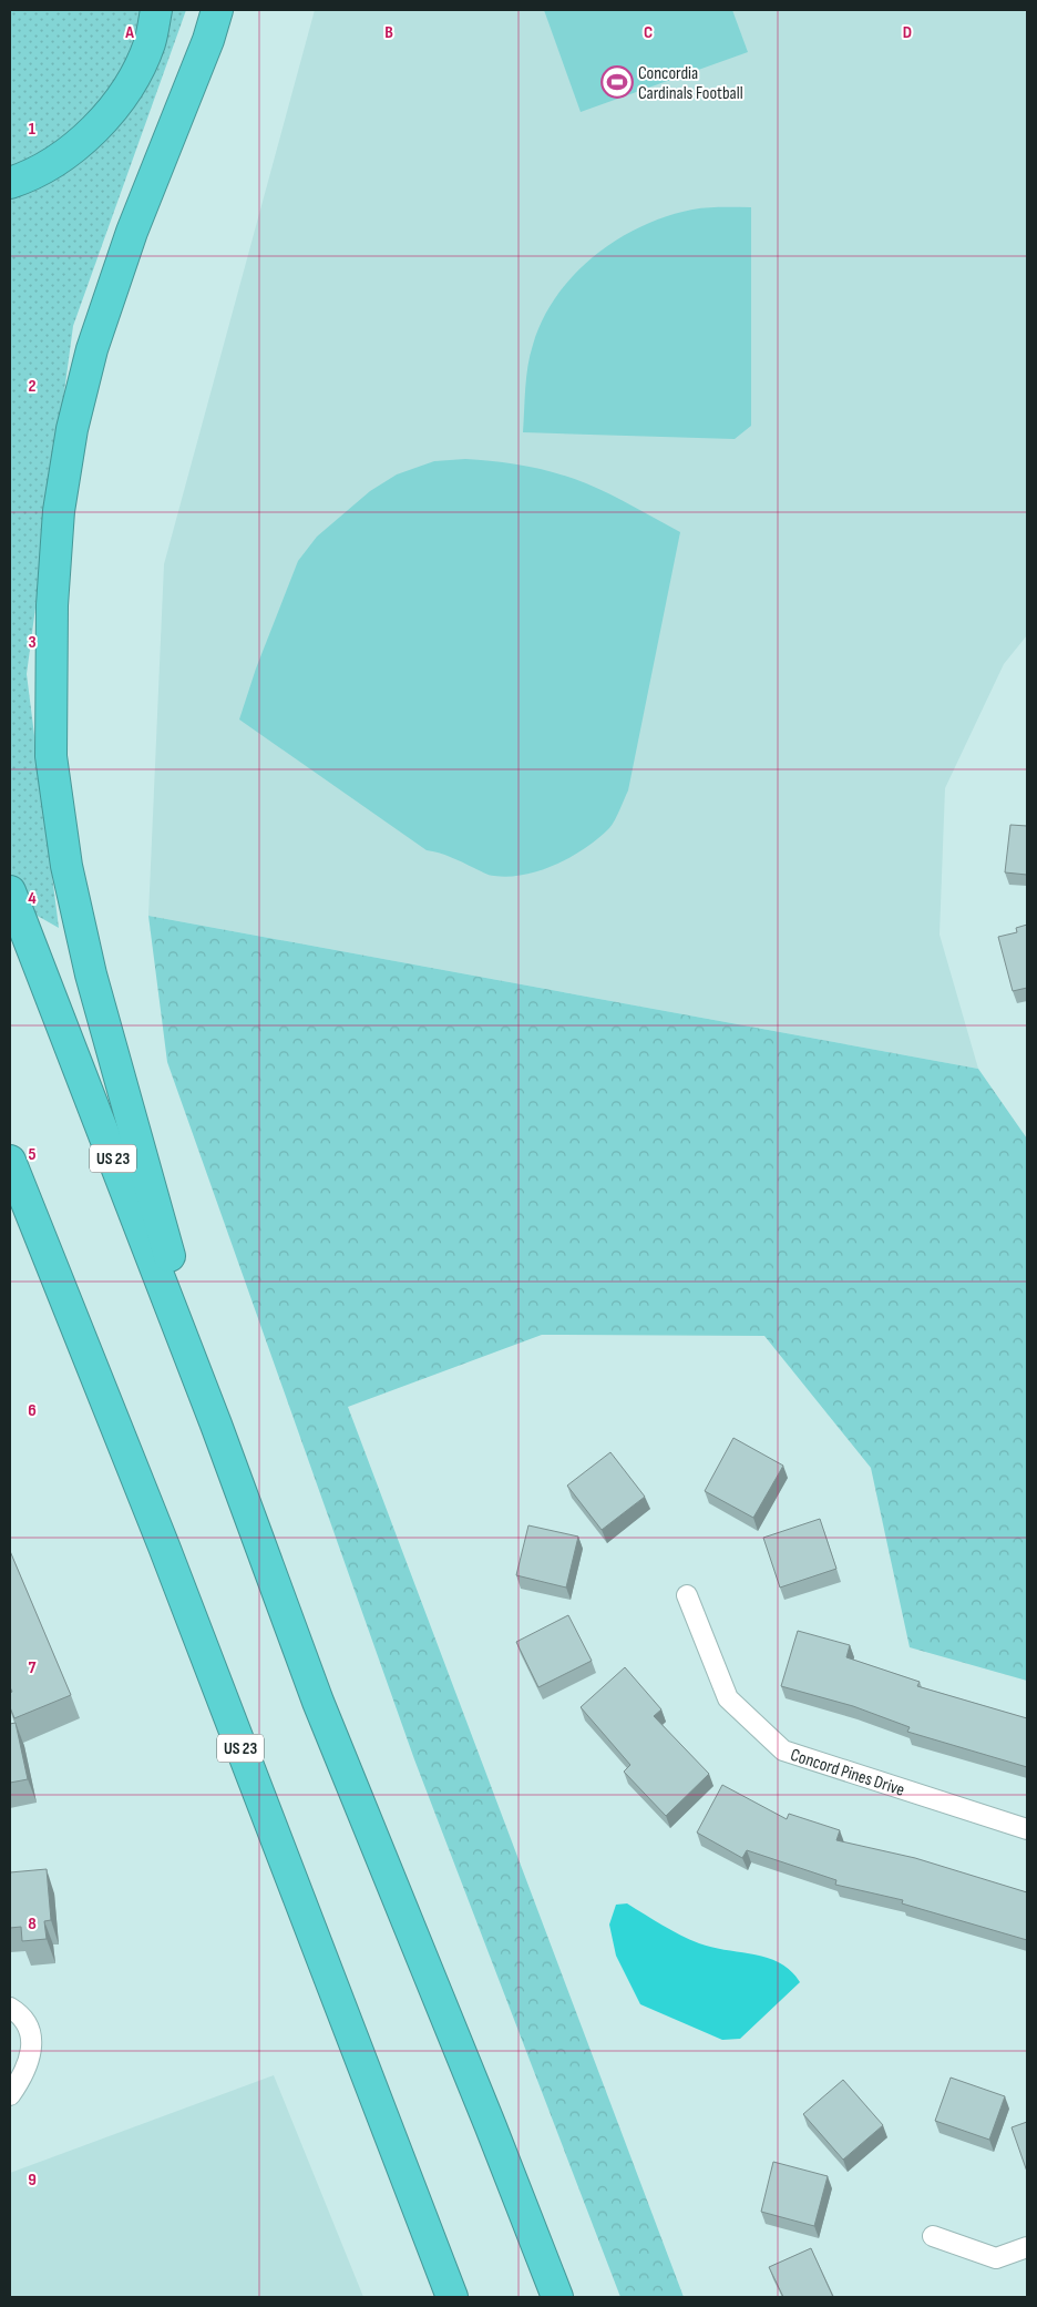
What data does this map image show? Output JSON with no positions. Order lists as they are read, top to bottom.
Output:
{
  "streets": {
    "highway": ["US 23"],
    "street": ["Concord Pines Drive"]
  },
  "places": {
    "sports": ["Concordia Cardinals Football"]
  },
  "grid": {
    "columns": [
      "A",
      "B",
      "C",
      "D"
    ],
    "rows": [
      "1",
      "2",
      "3",
      "4",
      "5",
      "6",
      "7",
      "8",
      "9"
    ]
  }
}
